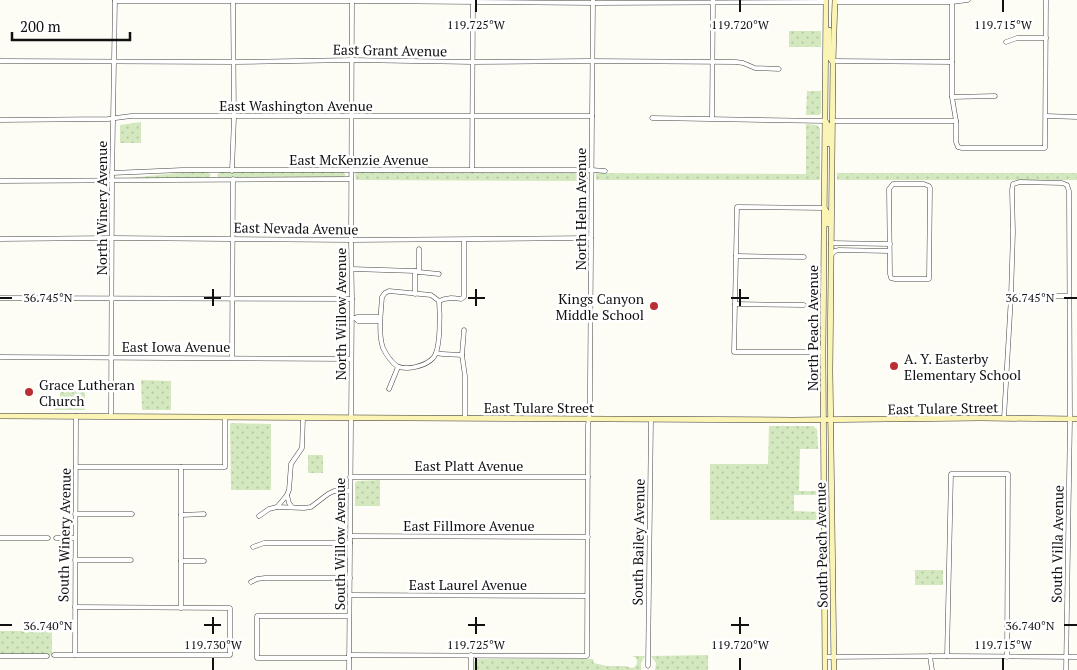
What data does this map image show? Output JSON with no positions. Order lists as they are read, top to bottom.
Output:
{
  "streets": {
    "main road": ["North Peach Avenue", "East Tulare Street", "South Peach Avenue"],
    "street": [
      "East Grant Avenue",
      "East Washington Avenue",
      "East McKenzie Avenue",
      "North Winery Avenue",
      "North Helm Avenue",
      "East Nevada Avenue",
      "North Willow Avenue",
      "East Iowa Avenue",
      "East Platt Avenue",
      "East Fillmore Avenue",
      "South Winery Avenue",
      "South Bailey Avenue",
      "South Willow Avenue",
      "South Villa Avenue",
      "East Laurel Avenue"
    ]
  },
  "crossings": [
    ["East Grant Avenue", "North Winery Avenue"],
    ["East Grant Avenue", "North Helm Avenue"],
    ["East Grant Avenue", "North Willow Avenue"],
    ["East Washington Avenue", "North Winery Avenue"],
    ["East Washington Avenue", "North Helm Avenue"],
    ["East Washington Avenue", "North Willow Avenue"],
    ["East McKenzie Avenue", "North Winery Avenue"],
    ["East McKenzie Avenue", "North Helm Avenue"],
    ["East McKenzie Avenue", "North Willow Avenue"],
    ["North Winery Avenue", "East Nevada Avenue"],
    ["North Winery Avenue", "East Iowa Avenue"],
    ["North Winery Avenue", "East Tulare Street"],
    ["North Helm Avenue", "East Nevada Avenue"],
    ["North Helm Avenue", "East Tulare Street"],
    ["North Helm Avenue", "East Platt Avenue"],
    ["North Helm Avenue", "East Fillmore Avenue"],
    ["North Helm Avenue", "East Laurel Avenue"],
    ["East Nevada Avenue", "North Willow Avenue"],
    ["North Willow Avenue", "East Iowa Avenue"],
    ["North Willow Avenue", "East Tulare Street"],
    ["North Willow Avenue", "South Willow Avenue"],
    ["North Peach Avenue", "East Tulare Street"],
    ["North Peach Avenue", "South Peach Avenue"],
    ["East Tulare Street", "South Winery Avenue"],
    ["East Tulare Street", "South Bailey Avenue"],
    ["East Tulare Street", "South Willow Avenue"],
    ["East Tulare Street", "South Villa Avenue"],
    ["East Tulare Street", "South Peach Avenue"],
    ["East Platt Avenue", "South Willow Avenue"],
    ["East Fillmore Avenue", "South Willow Avenue"],
    ["South Willow Avenue", "East Laurel Avenue"]
  ],
  "places": ["Kings Canyon Middle School", "A. Y. Easterby Elementary School", "Grace Lutheran Church"],
  "scale_bar": "200 m",
  "coordinates": [
    "119.725°W",
    "119.720°W",
    "119.715°W",
    "36.745°N",
    "36.740°N",
    "119.730°W"
  ]
}
